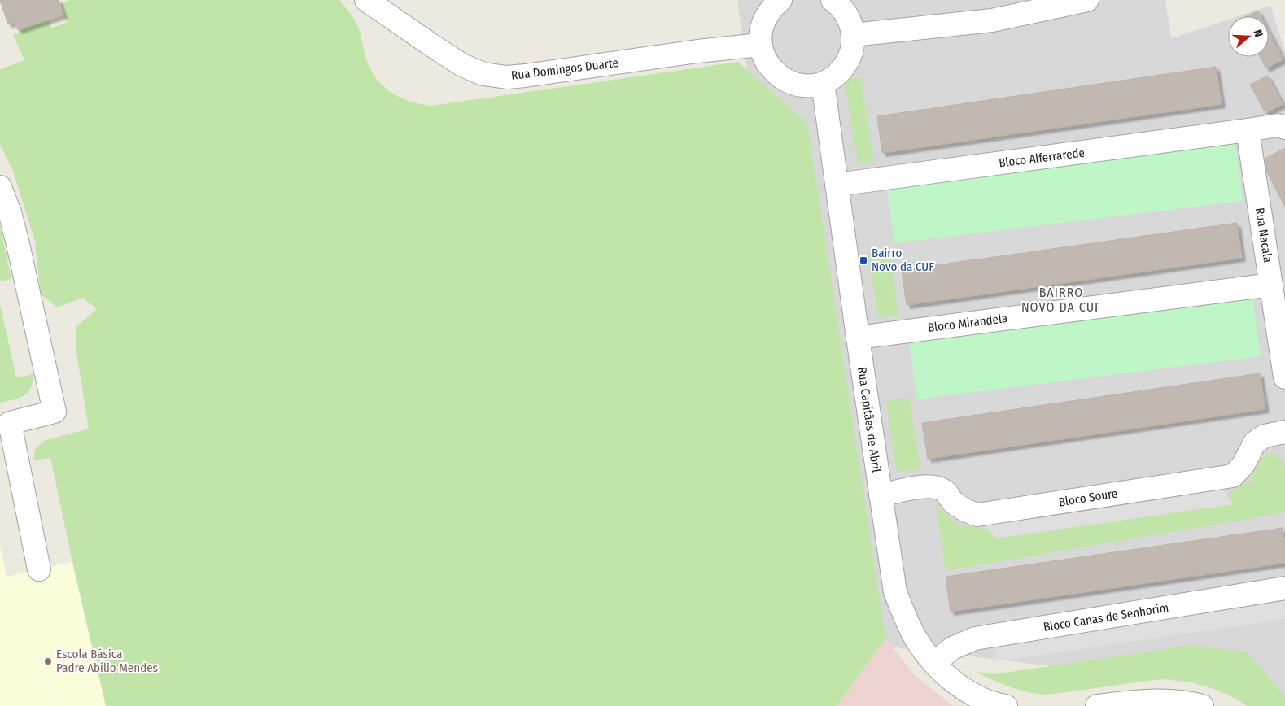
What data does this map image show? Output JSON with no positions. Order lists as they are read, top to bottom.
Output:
{
  "streets": {
    "street": [
      "Rua Domingos Duarte",
      "Bloco Alferrarede",
      "Rua Nacala",
      "Bloco Mirandela",
      "Rua Capitães de Abril",
      "Bloco Soure",
      "Bloco Canas de Senhorim"
    ]
  },
  "crossings": [
    ["Bloco Alferrarede", "Rua Nacala"],
    ["Bloco Alferrarede", "Rua Capitães de Abril"],
    ["Rua Nacala", "Bloco Mirandela"],
    ["Bloco Mirandela", "Rua Capitães de Abril"],
    ["Rua Capitães de Abril", "Bloco Soure"],
    ["Rua Capitães de Abril", "Bloco Canas de Senhorim"]
  ],
  "districts": ["BAIRRO NOVO DA CUF"],
  "places": {
    "transit": ["Bairro Novo da CUF"],
    "other": ["Escola Básica Padre Abílio Mendes"]
  },
  "north": "right"
}
